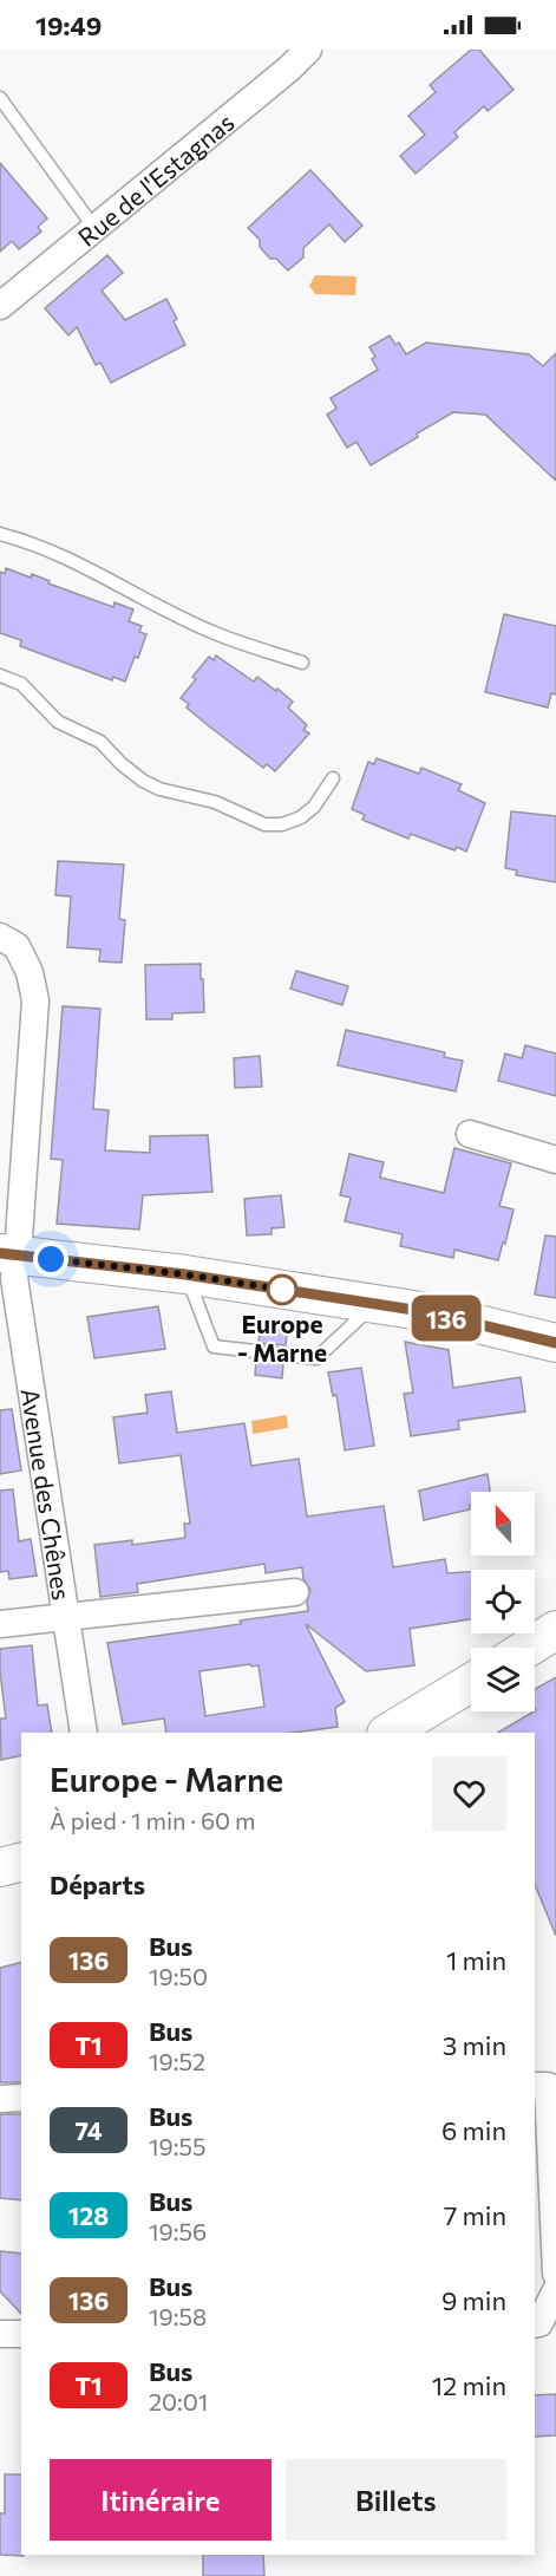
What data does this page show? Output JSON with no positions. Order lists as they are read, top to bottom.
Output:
{
  "streets": {
    "street": ["Rue de l'Estagnas", "Avenue des Chênes"]
  },
  "places": ["Europe - Marne"],
  "lines": ["bus line 136"],
  "north": "top",
  "page": {
    "status": "19:49",
    "on_map": "136",
    "heading": [
      ["Europe - Marne", "À pied · 1 min · 60 m"],
      "Départs"
    ],
    "list": [
      {
        "mark": "136",
        "name": "Bus",
        "note": "19:50",
        "value": "1 min"
      },
      {
        "mark": "T1",
        "name": "Bus",
        "note": "19:52",
        "value": "3 min"
      },
      {
        "mark": "74",
        "name": "Bus",
        "note": "19:55",
        "value": "6 min"
      },
      {
        "mark": "128",
        "name": "Bus",
        "note": "19:56",
        "value": "7 min"
      },
      {
        "mark": "136",
        "name": "Bus",
        "note": "19:58",
        "value": "9 min"
      },
      {
        "mark": "T1",
        "name": "Bus",
        "note": "20:01",
        "value": "12 min"
      }
    ],
    "buttons": ["Itinéraire", "Billets"]
  }
}
